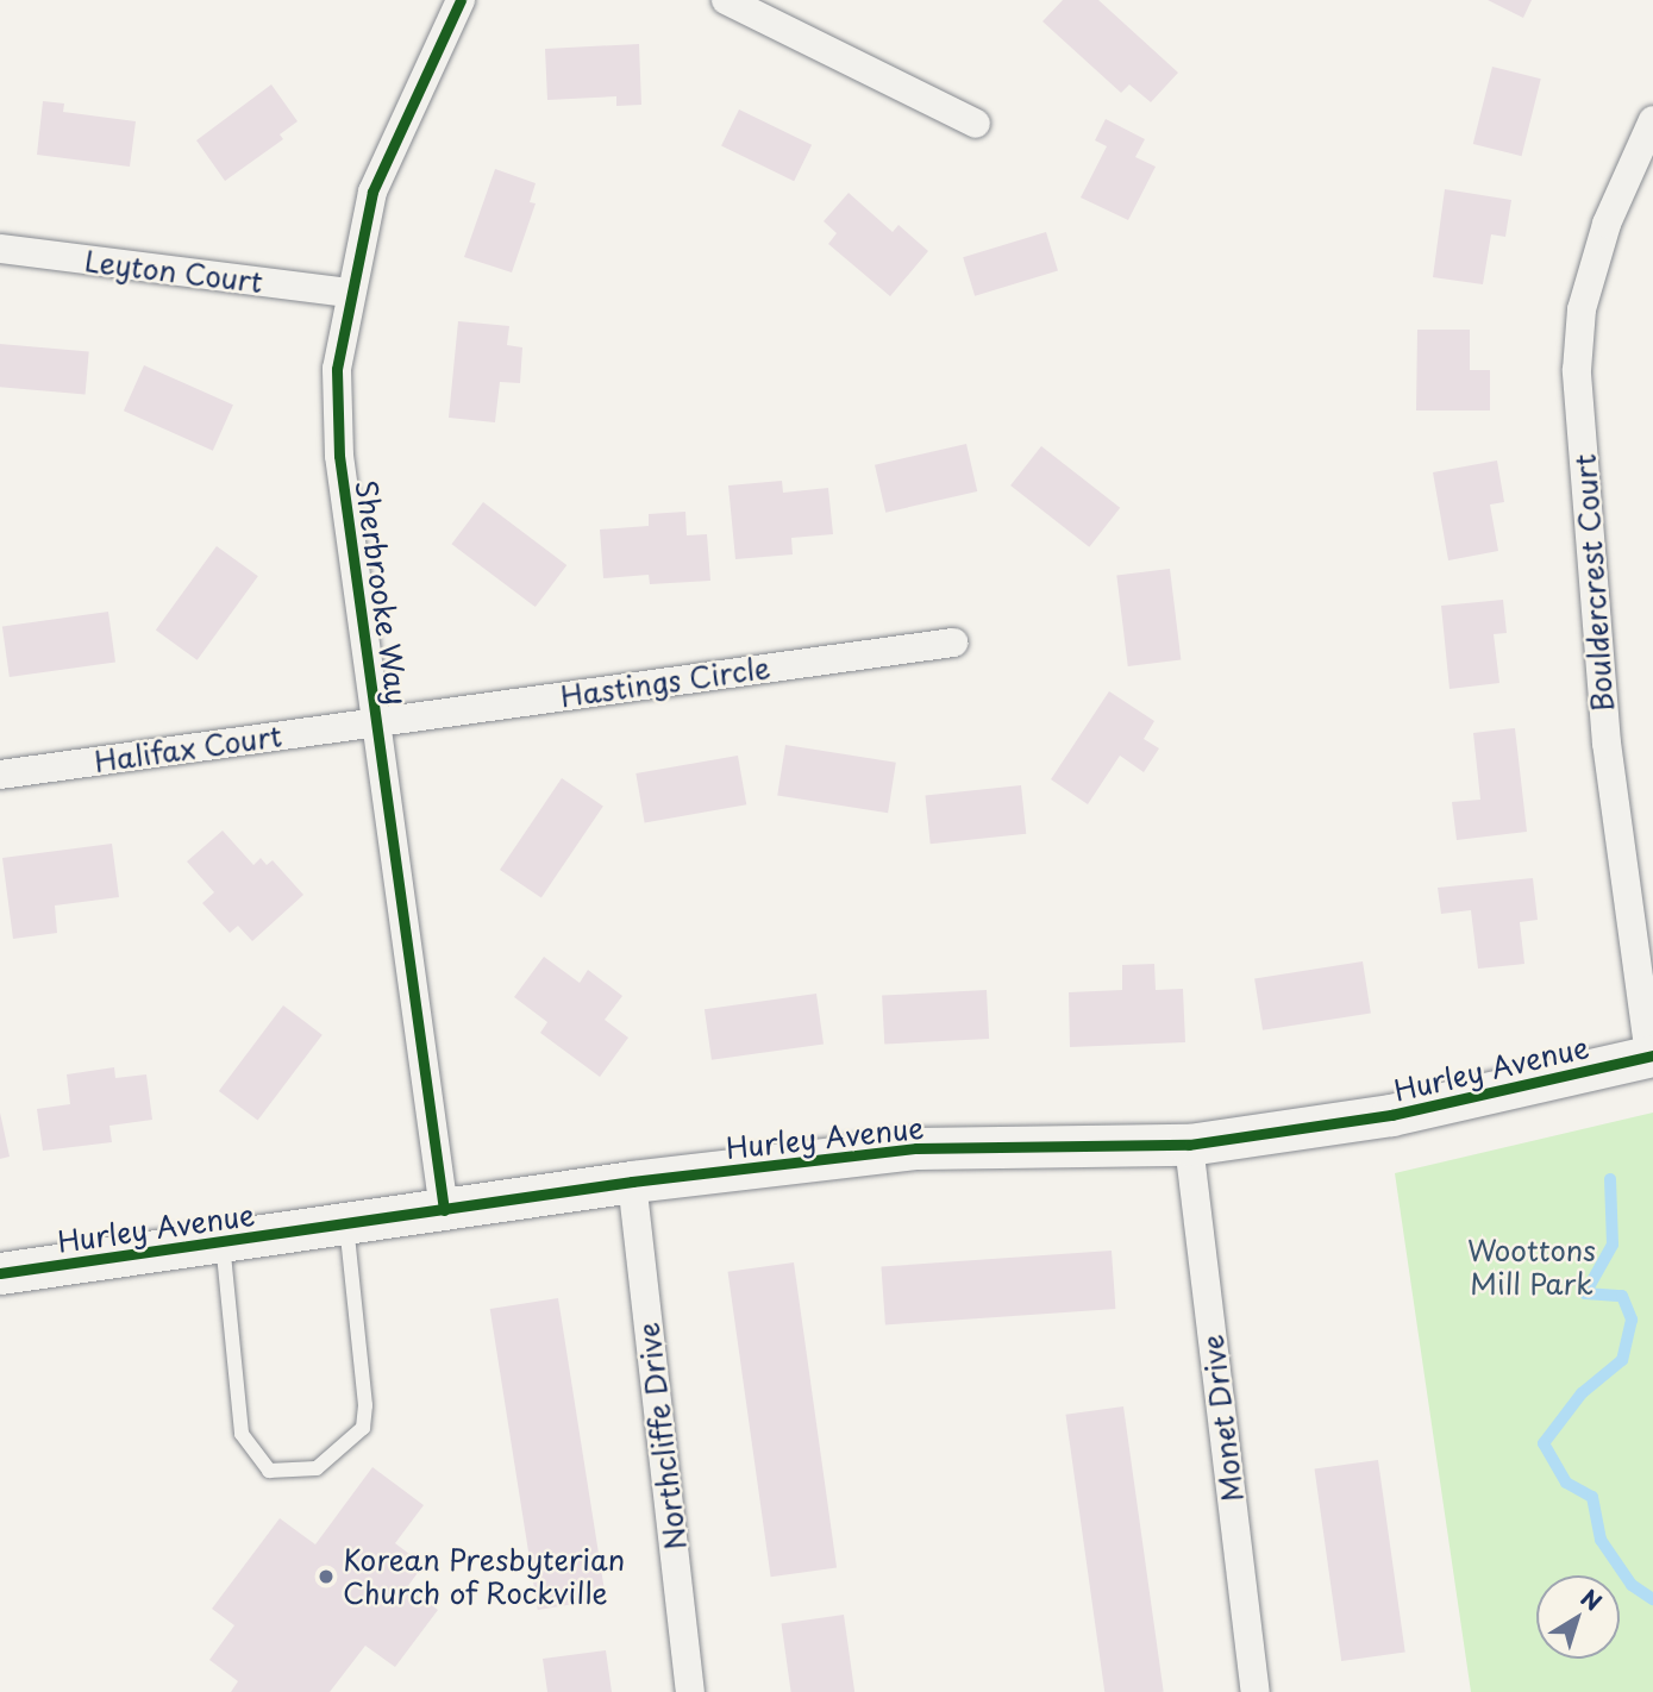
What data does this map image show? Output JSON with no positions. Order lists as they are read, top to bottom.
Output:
{
  "streets": {
    "street": [
      "Leyton Court",
      "Bouldercrest Court",
      "Sherbrooke Way",
      "Hastings Circle",
      "Halifax Court",
      "Hurley Avenue",
      "Monet Drive",
      "Northcliffe Drive"
    ]
  },
  "crossings": [
    ["Leyton Court", "Sherbrooke Way"],
    ["Bouldercrest Court", "Hurley Avenue"],
    ["Sherbrooke Way", "Hastings Circle"],
    ["Sherbrooke Way", "Halifax Court"],
    ["Sherbrooke Way", "Hurley Avenue"],
    ["Hastings Circle", "Halifax Court"],
    ["Hurley Avenue", "Monet Drive"],
    ["Hurley Avenue", "Northcliffe Drive"]
  ],
  "parks": ["Woottons Mill Park"],
  "places": ["Korean Presbyterian Church of Rockville"],
  "north": "top right"
}
